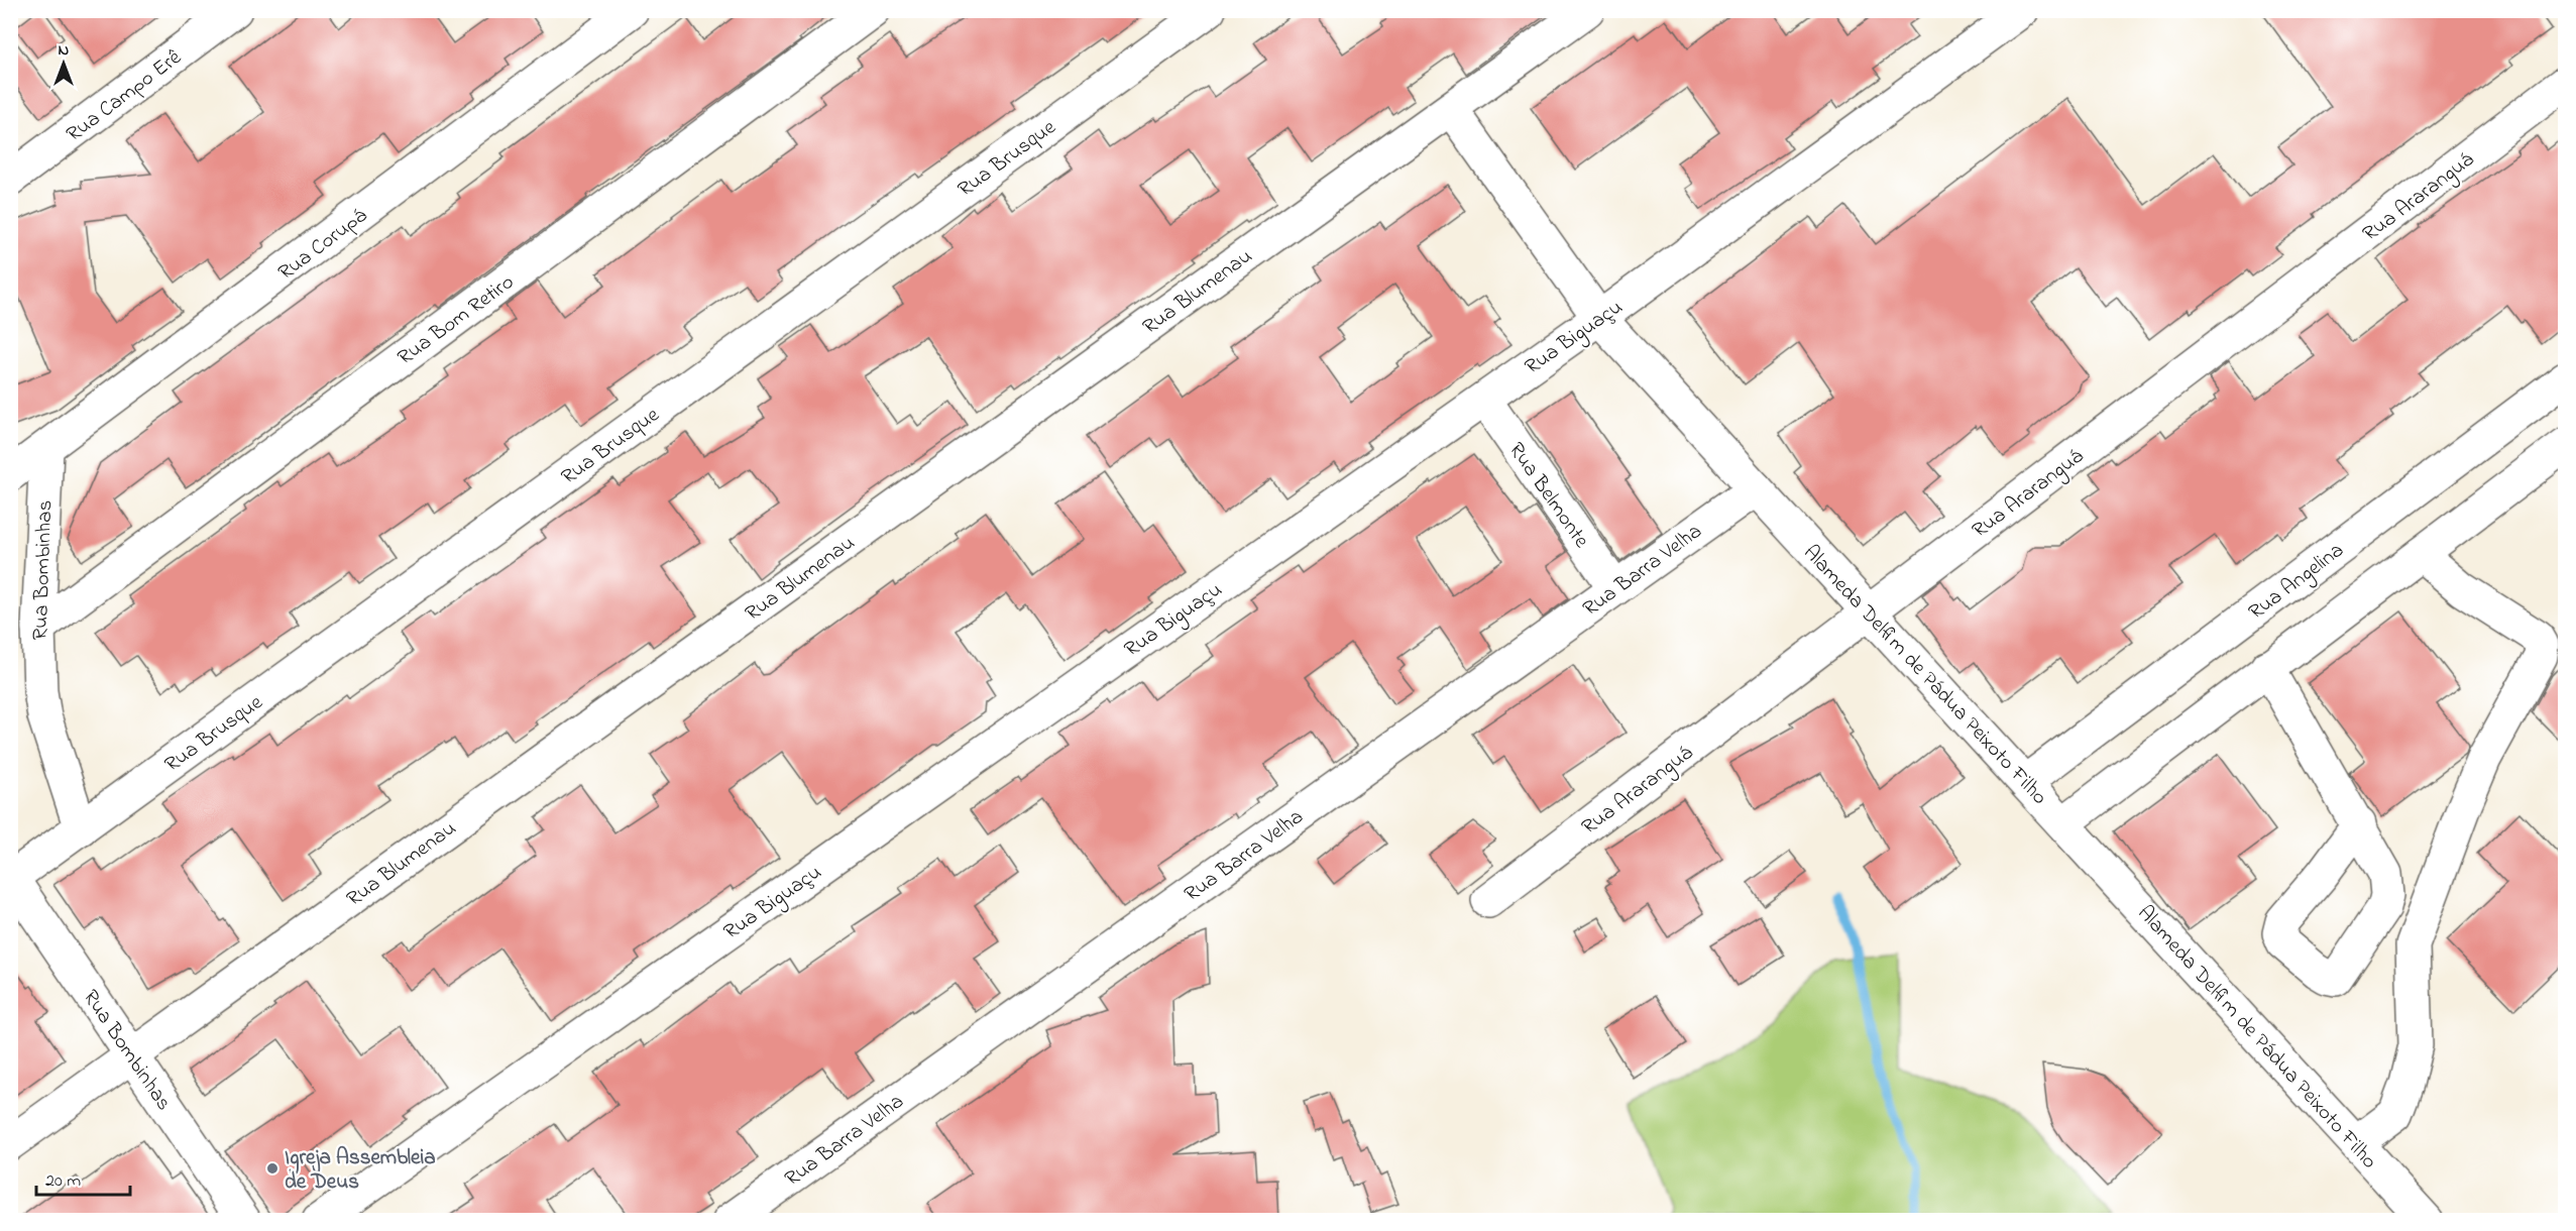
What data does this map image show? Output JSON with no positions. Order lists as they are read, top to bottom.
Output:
{
  "streets": {
    "street": [
      "Rua Campo Erê",
      "Rua Brusque",
      "Rua Araranguá",
      "Rua Corupá",
      "Rua Blumenau",
      "Rua Bom Retiro",
      "Rua Biguaçu",
      "Rua Belmonte",
      "Rua Barra Velha",
      "Rua Bombinhas",
      "Rua Angelina",
      "Alameda Delfim de Pádua Peixoto Filho"
    ]
  },
  "crossings": [
    ["Rua Brusque", "Rua Bombinhas"],
    ["Rua Araranguá", "Alameda Delfim de Pádua Peixoto Filho"],
    ["Rua Corupá", "Rua Bombinhas"],
    ["Rua Blumenau", "Rua Bombinhas"],
    ["Rua Blumenau", "Alameda Delfim de Pádua Peixoto Filho"],
    ["Rua Bom Retiro", "Rua Bombinhas"],
    ["Rua Biguaçu", "Rua Belmonte"],
    ["Rua Biguaçu", "Alameda Delfim de Pádua Peixoto Filho"],
    ["Rua Belmonte", "Rua Barra Velha"],
    ["Rua Barra Velha", "Alameda Delfim de Pádua Peixoto Filho"],
    ["Rua Angelina", "Alameda Delfim de Pádua Peixoto Filho"]
  ],
  "places": ["Igreja Assembleia de Deus"],
  "scale_bar": "20 m",
  "north": "top"
}
